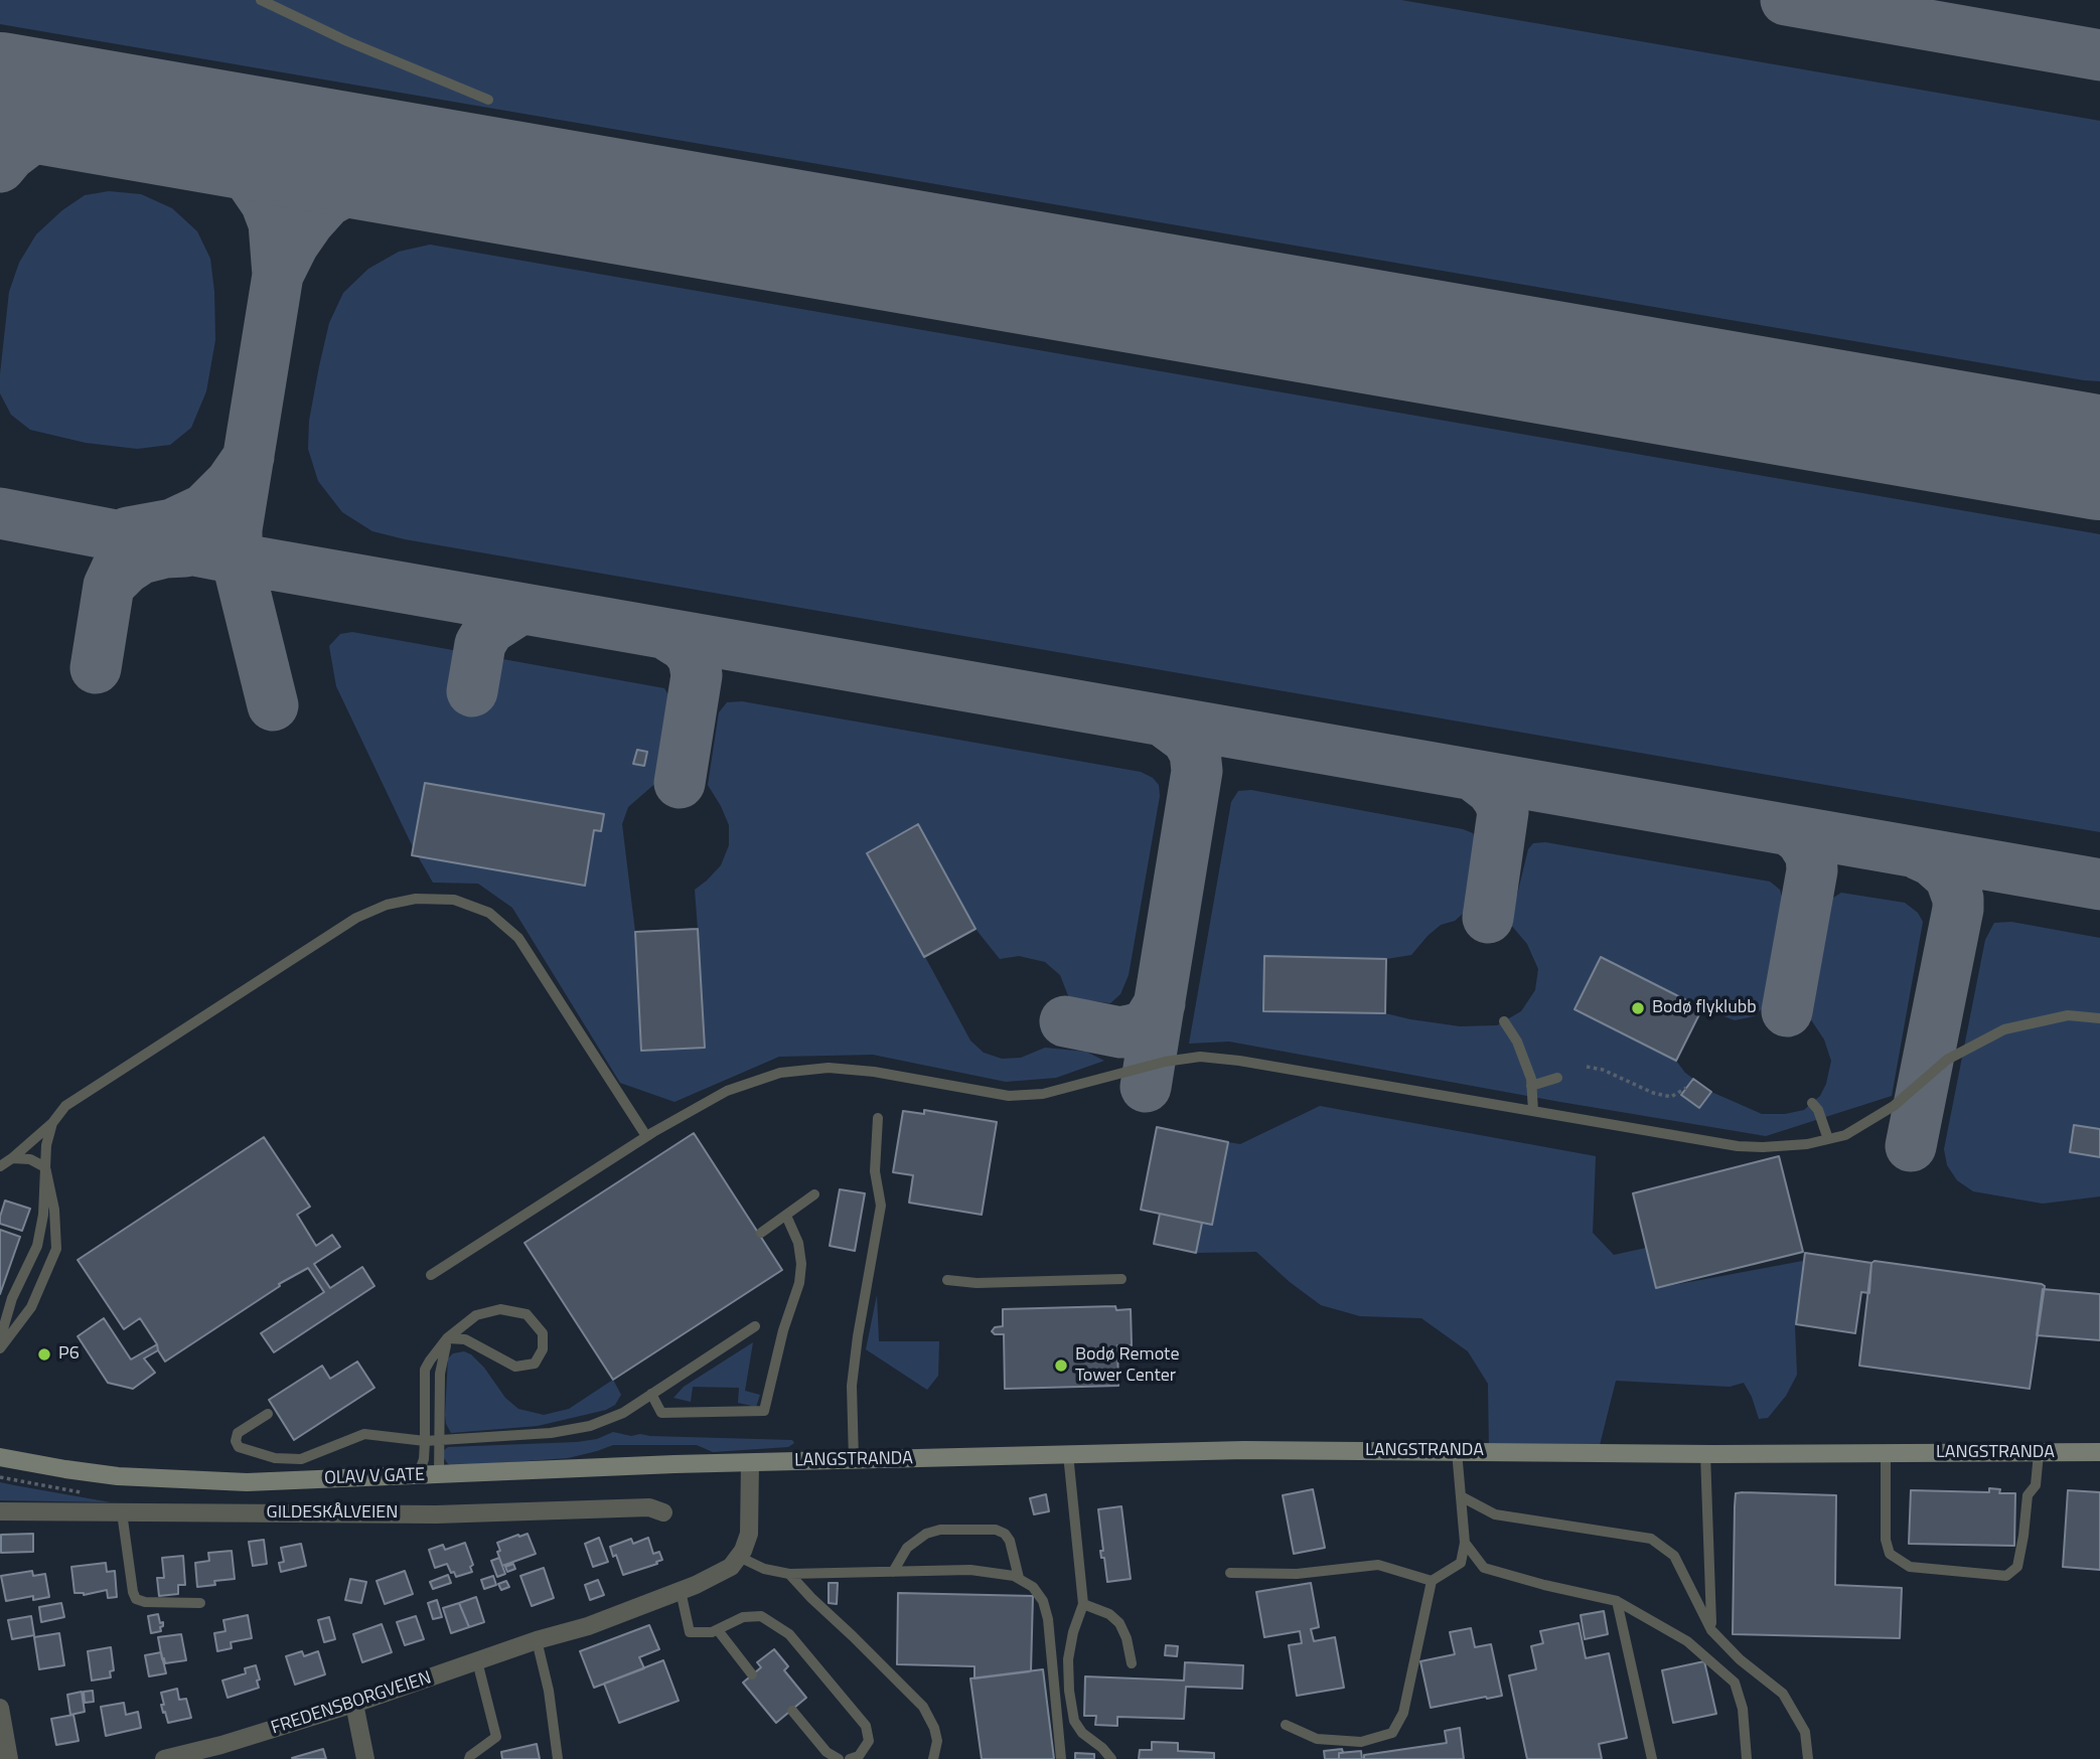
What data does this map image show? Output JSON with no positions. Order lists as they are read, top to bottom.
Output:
{
  "streets": {
    "street": [
      "LANGSTRANDA",
      "OLAV V GATE",
      "GILDESKÅLVEIEN",
      "FREDENSBORGVEIEN"
    ]
  },
  "crossings": [
    ["LANGSTRANDA", "OLAV V GATE"]
  ],
  "places": ["Bodø flyklubb", "P6", "Bodø Remote Tower Center"]
}
